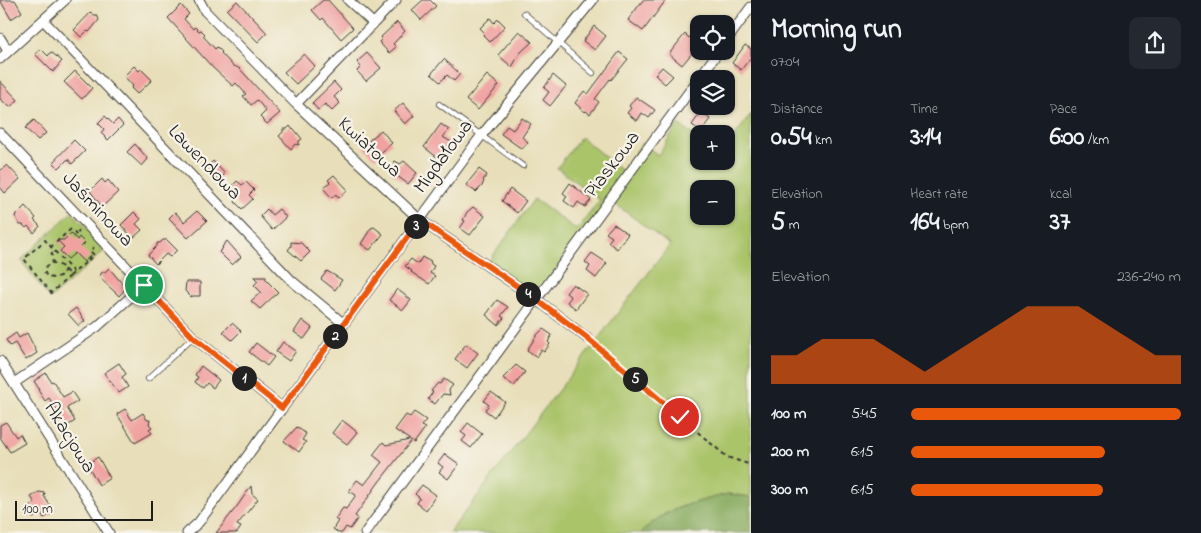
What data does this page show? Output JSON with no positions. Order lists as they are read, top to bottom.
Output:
{
  "streets": {
    "street": [
      "Kwiatowa",
      "Migdałowa",
      "Lawendowa",
      "Piaskowa",
      "Jaśminowa",
      "Akacjowa"
    ]
  },
  "crossings": [
    ["Kwiatowa", "Migdałowa"],
    ["Kwiatowa", "Piaskowa"],
    ["Migdałowa", "Lawendowa"],
    ["Migdałowa", "Jaśminowa"]
  ],
  "scale_bar": "100 m",
  "page": {
    "heading": ["Morning run", "07:04"],
    "map_buttons": ["+", "−"],
    "stats": [
      ["Distance", "0.54 km"],
      ["Time", "3:14"],
      ["Pace", "6:00 /km"],
      ["Elevation", "5 m"],
      ["Heart rate", "164 bpm"],
      ["kcal", "37"]
    ],
    "pins": [
      "3",
      "4",
      "2",
      "1",
      "5"
    ],
    "chart": ["Elevation", "236–240 m"],
    "list": [
      {
        "name": "100 m",
        "note": "5:45"
      },
      {
        "name": "200 m",
        "note": "6:15"
      },
      {
        "name": "300 m",
        "note": "6:15"
      }
    ],
    "scale": "100 m"
  }
}
